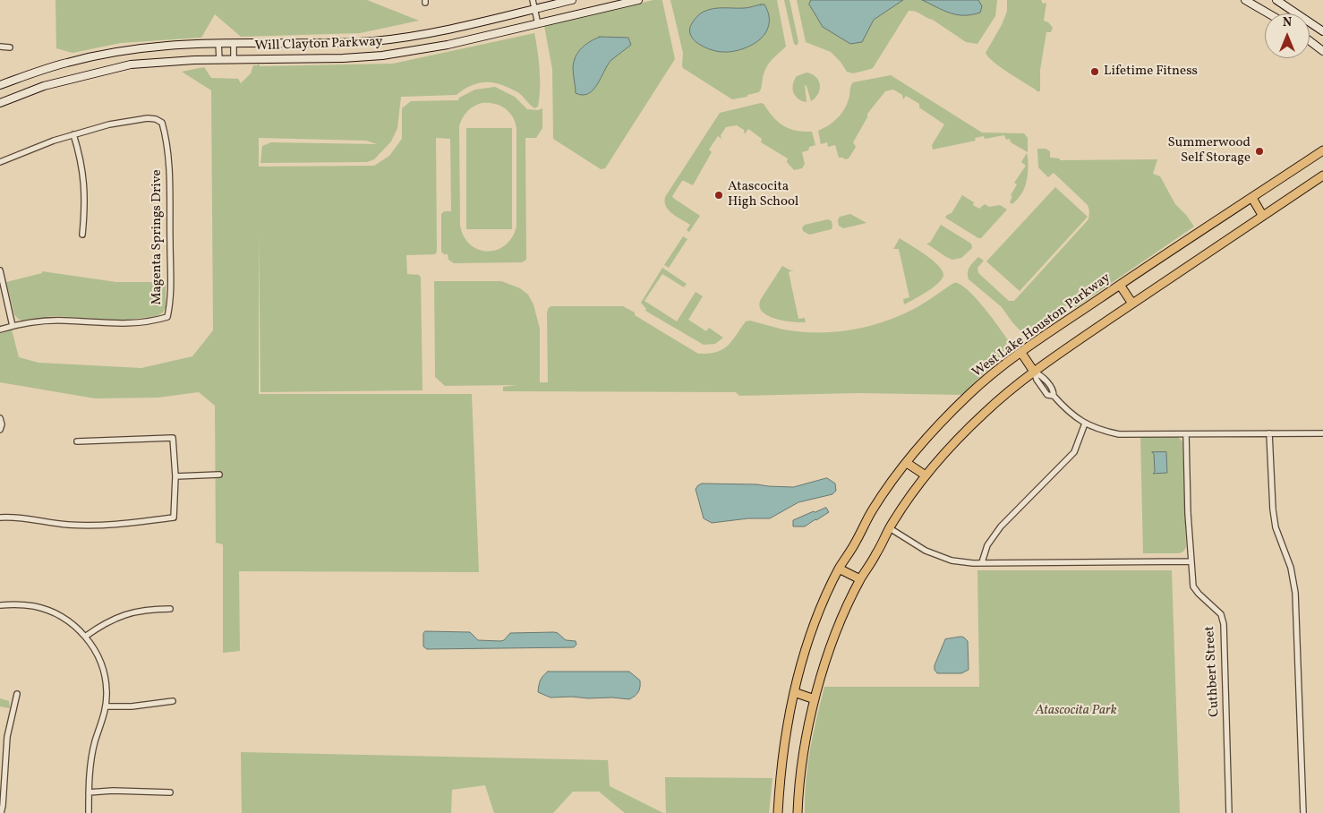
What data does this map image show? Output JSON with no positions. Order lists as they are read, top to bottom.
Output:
{
  "streets": {
    "main road": ["Will Clayton Parkway", "West Lake Houston Parkway"],
    "street": ["Magenta Springs Drive", "Cuthbert Street"]
  },
  "parks": ["Atascocita Park"],
  "places": ["Lifetime Fitness", "Summerwood Self Storage", "Atascocita High School"],
  "north": "top"
}
